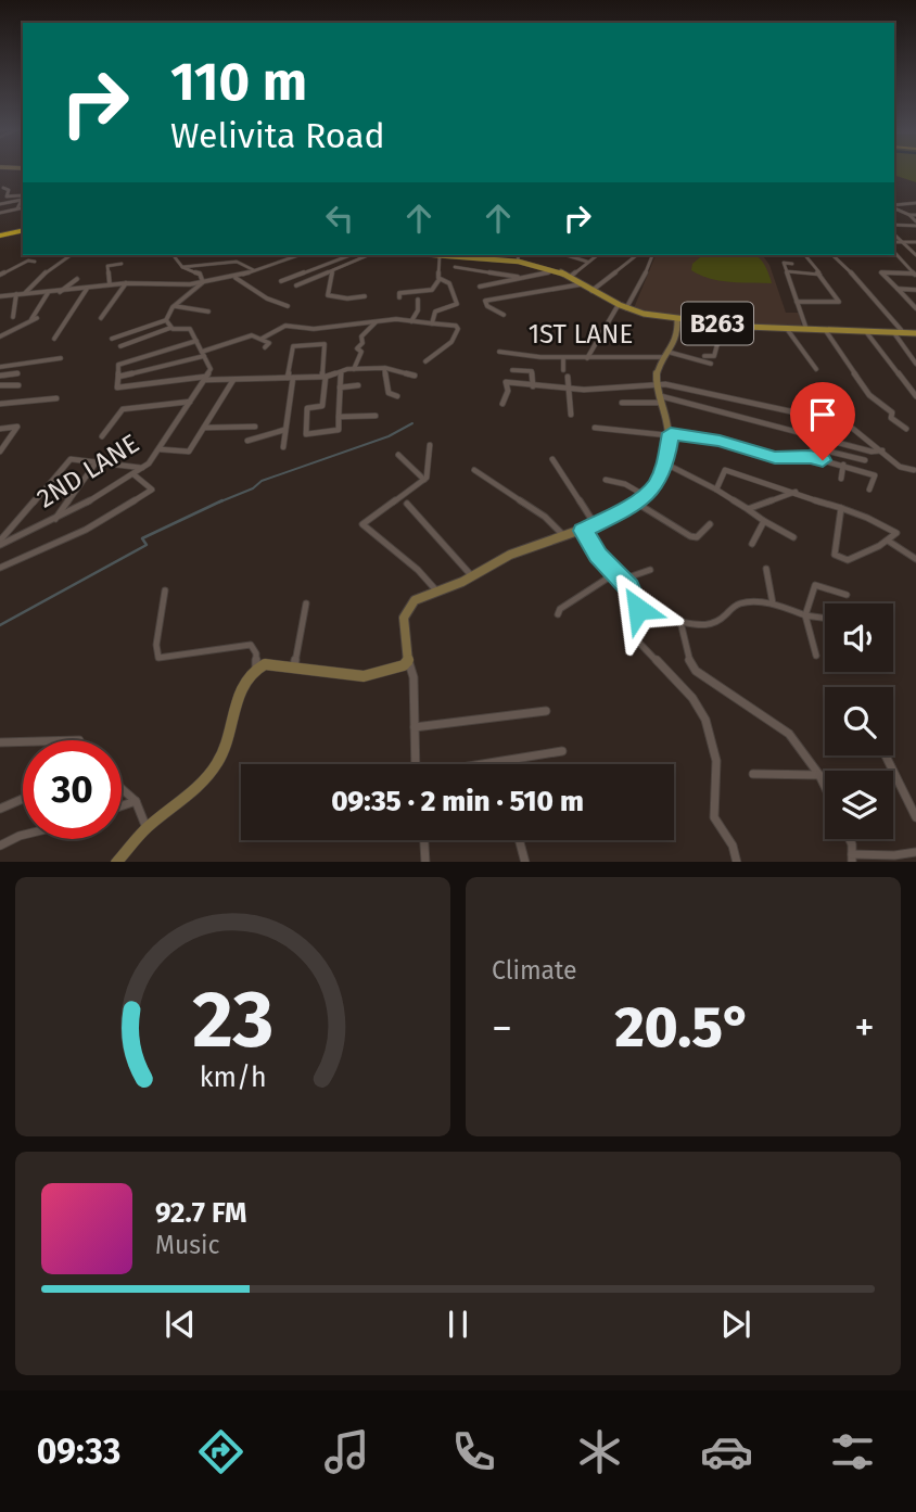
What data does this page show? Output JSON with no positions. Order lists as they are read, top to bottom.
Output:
{
  "streets": {
    "main road": ["B263"],
    "street": ["1ST LANE", "2ND LANE"]
  },
  "page": {
    "turn": ["110 m", "Welivita Road"],
    "limit": "30",
    "trip": "09:35 · 2 min · 510 m",
    "tile": "Climate",
    "heat": ["−", "20.5°", "+"],
    "song": ["92.7 FM", "Music"],
    "tabs": "09:33",
    "gauge": ["23", "km/h"]
  }
}
